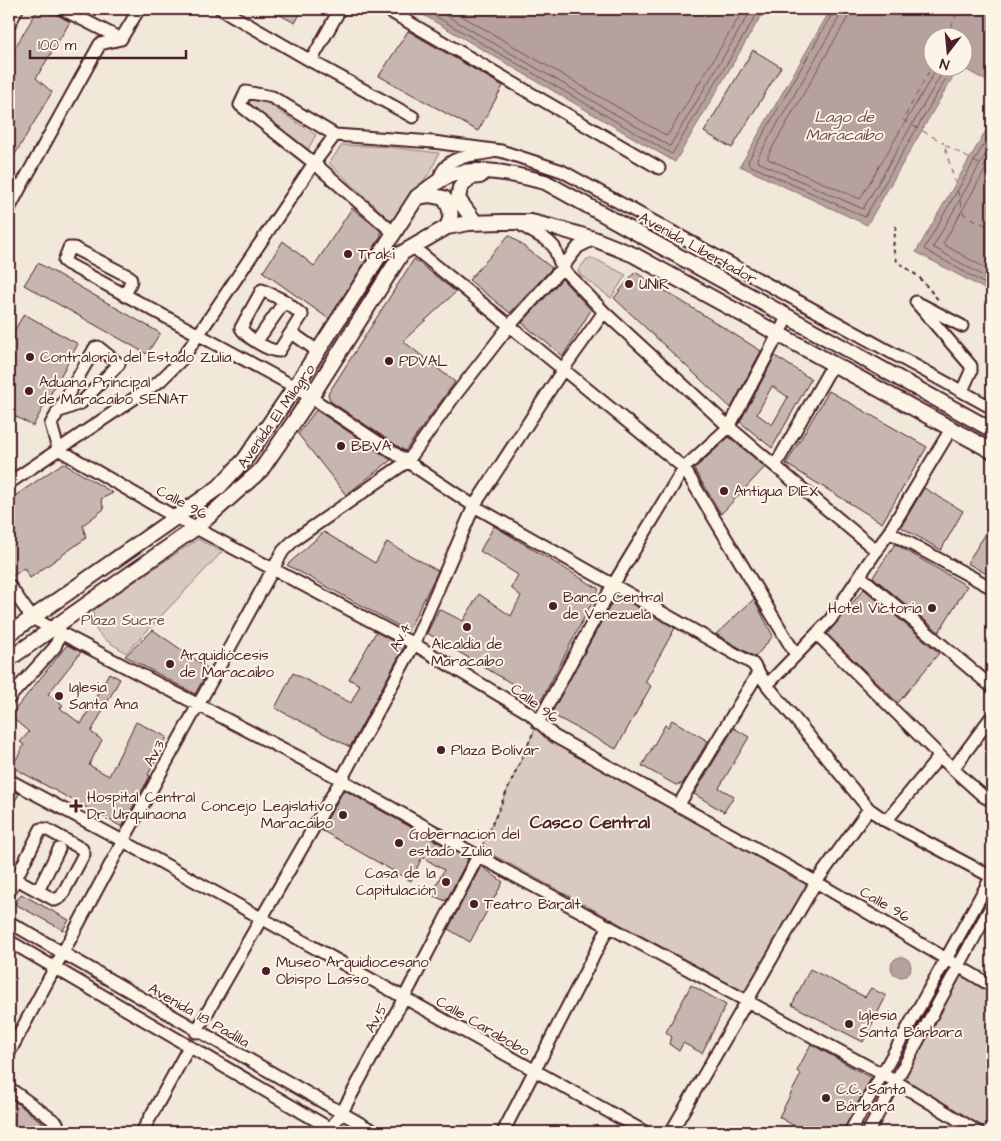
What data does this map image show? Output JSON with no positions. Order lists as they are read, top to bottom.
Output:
{
  "streets": {
    "main road": ["Avenida Libertador", "Avenida El Milagro"],
    "street": [
      "Calle 96",
      "Av.4",
      "Av.3",
      "Avenida 18 Padilla",
      "Av,5",
      "Calle Carabobo"
    ]
  },
  "crossings": [
    ["Avenida Libertador", "Avenida El Milagro"],
    ["Avenida El Milagro", "Calle 96"],
    ["Calle 96", "Av.4"],
    ["Calle 96", "Av.3"],
    ["Av.4", "Avenida 18 Padilla"],
    ["Av.4", "Calle Carabobo"],
    ["Av.3", "Avenida 18 Padilla"],
    ["Av.3", "Calle Carabobo"],
    ["Avenida 18 Padilla", "Av,5"],
    ["Av,5", "Calle Carabobo"]
  ],
  "districts": ["Casco Central"],
  "water": ["Lago de Maracaibo"],
  "parks": ["Plaza Sucre"],
  "places": {
    "other": [
      "Traki",
      "UNIR",
      "Contraloría del Estado Zulia",
      "PDVAL",
      "Aduana Principal de Maracaibo SENIAT",
      "BBVA",
      "Antigua DIEX",
      "Banco Central de Venezuela",
      "Hotel Victoria",
      "Alcaldía de Maracaibo",
      "Arquidiócesis de Maracaibo",
      "Iglesia Santa Ana",
      "Plaza Bolívar",
      "Concejo Legislativo Maracaibo",
      "Gobernacion del estado Zulia",
      "Casa de la Capitulación",
      "Teatro Baralt",
      "Museo Arquidiocesano Obispo Lasso",
      "Iglesia Santa Bárbara",
      "C.C. Santa Bárbara"
    ],
    "health": ["Hospital Central Dr. Urquinaona"]
  },
  "scale_bar": "100 m",
  "north": "bottom"
}
